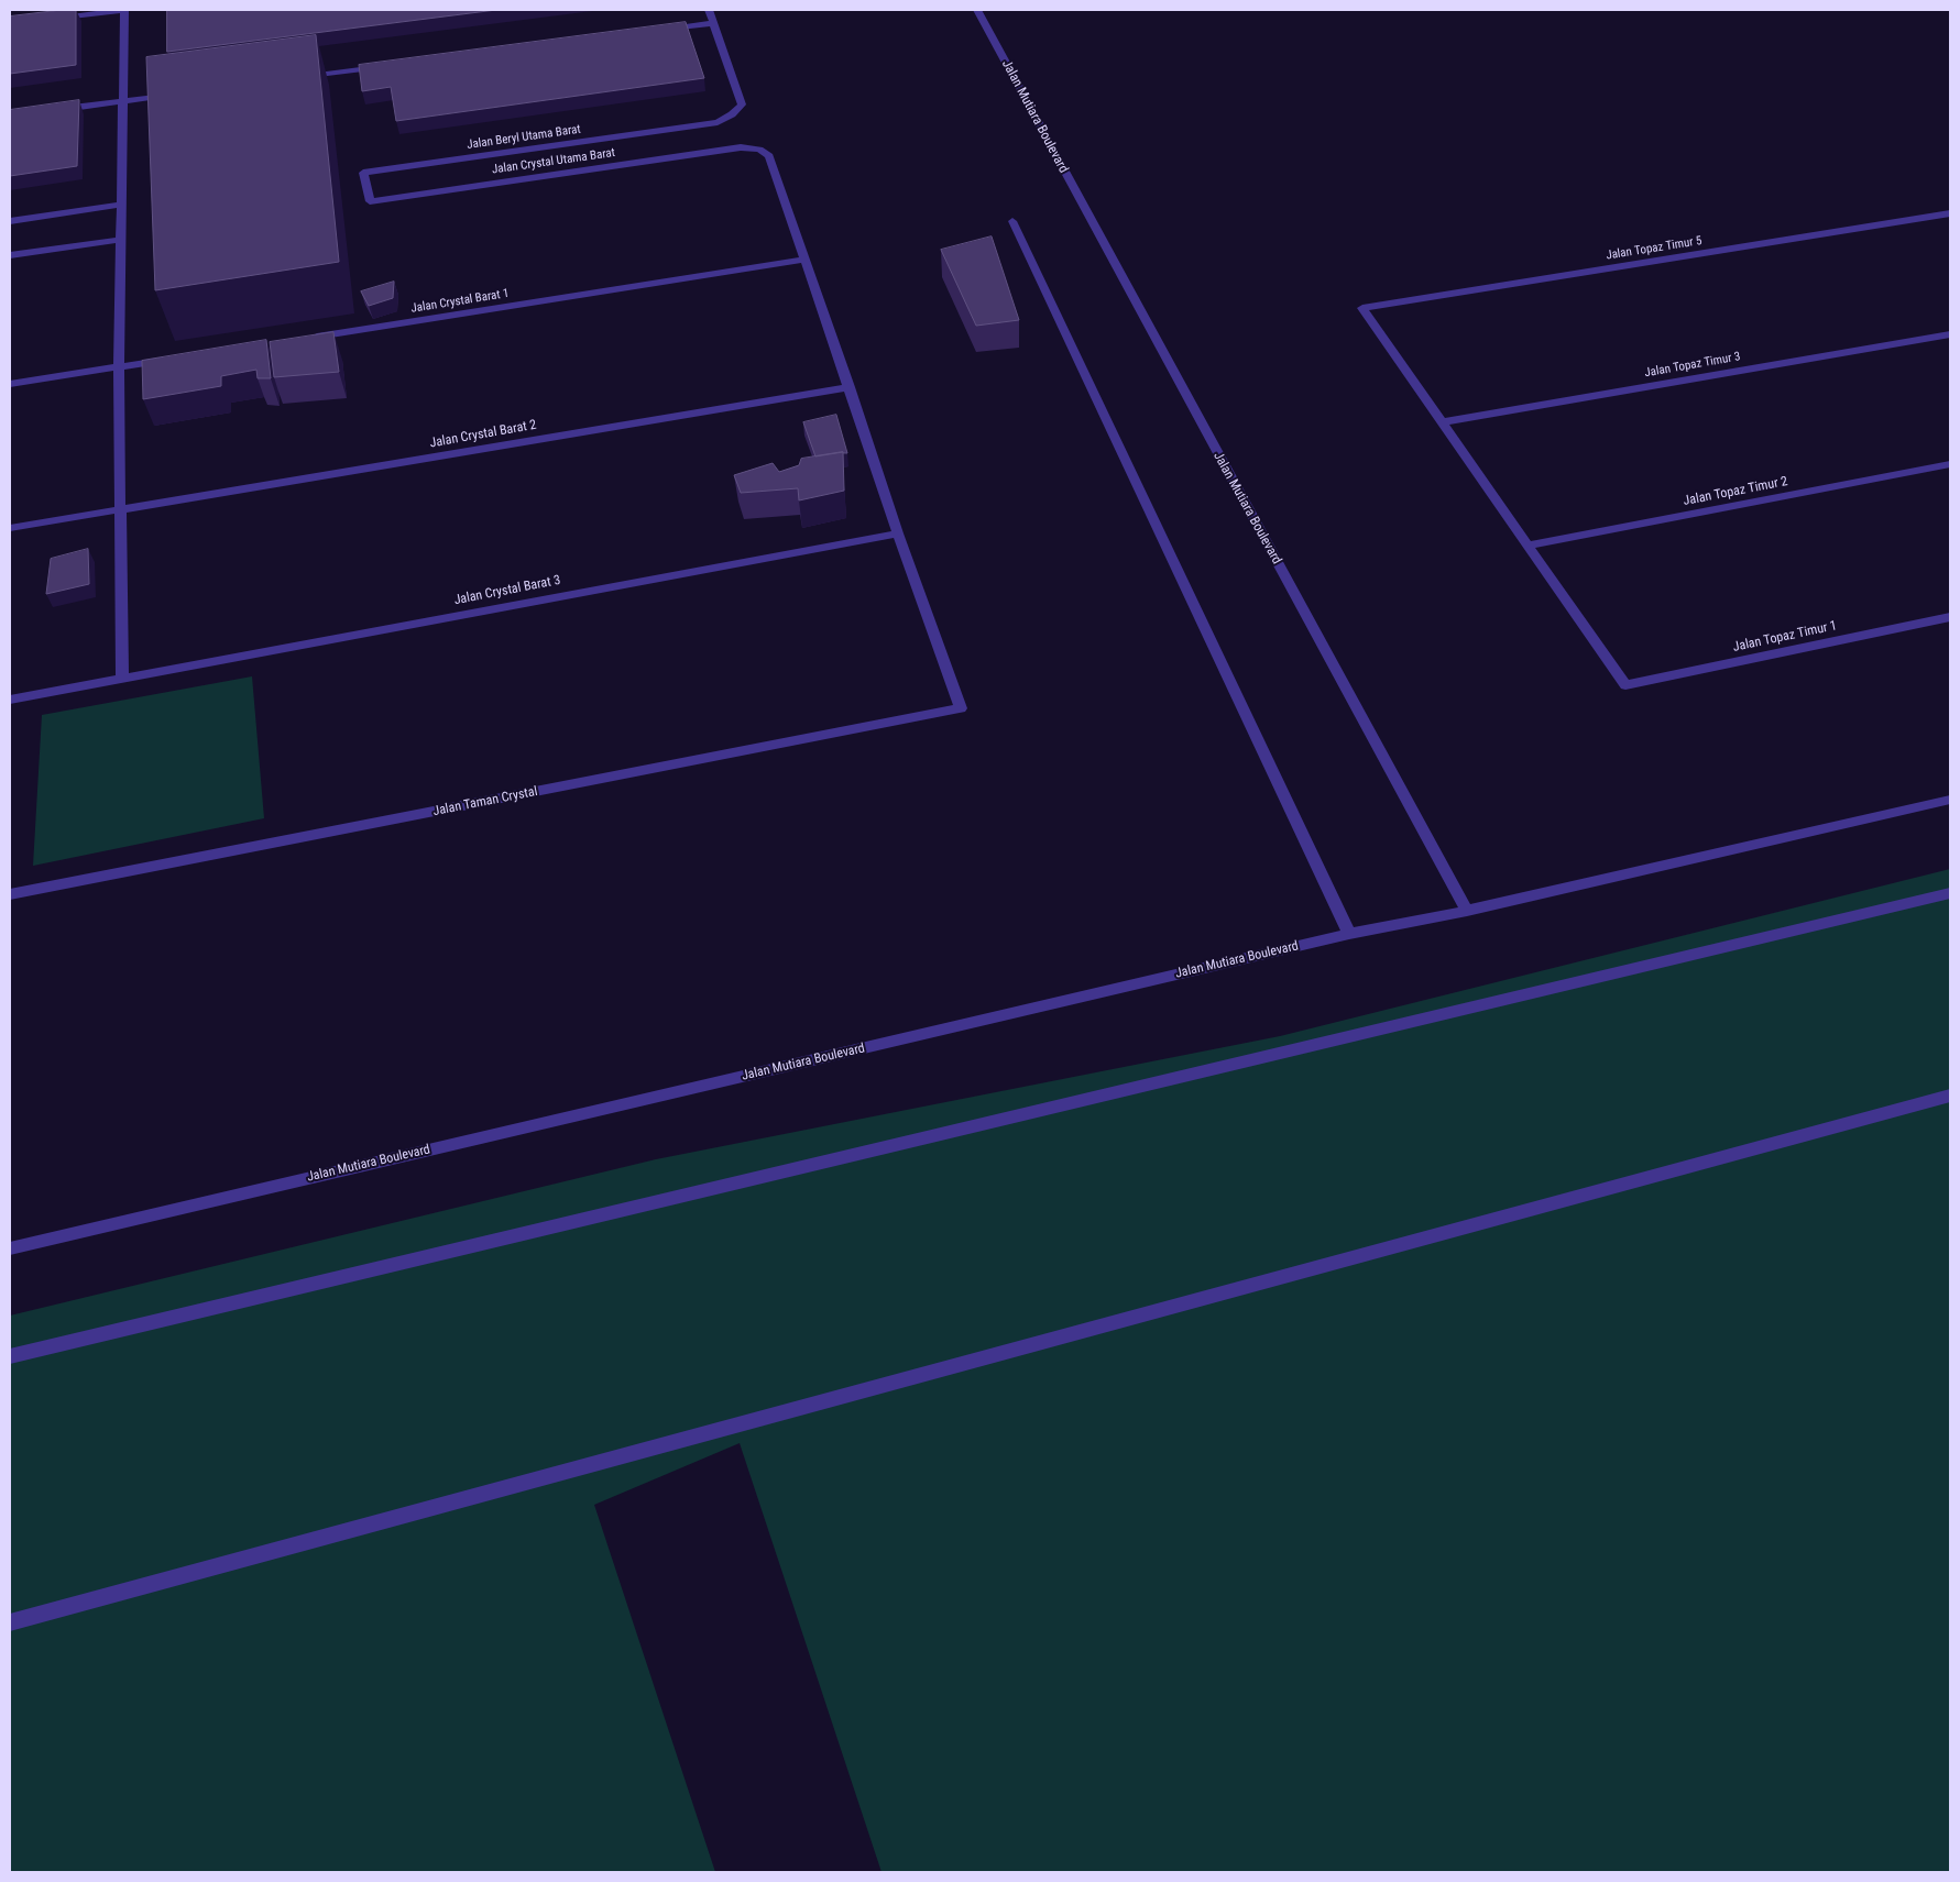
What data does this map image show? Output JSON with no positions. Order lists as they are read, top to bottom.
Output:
{
  "streets": {
    "street": [
      "Jalan Mutiara Boulevard",
      "Jalan Beryl Utama Barat",
      "Jalan Crystal Utama Barat",
      "Jalan Topaz Timur 5",
      "Jalan Crystal Barat 1",
      "Jalan Topaz Timur 3",
      "Jalan Crystal Barat 2",
      "Jalan Topaz Timur 2",
      "Jalan Crystal Barat 3",
      "Jalan Topaz Timur 1",
      "Jalan Taman Crystal"
    ]
  },
  "crossings": [
    ["Jalan Beryl Utama Barat", "Jalan Crystal Utama Barat"],
    ["Jalan Crystal Utama Barat", "Jalan Crystal Barat 1"],
    ["Jalan Topaz Timur 5", "Jalan Topaz Timur 3"],
    ["Jalan Topaz Timur 2", "Jalan Topaz Timur 1"],
    ["Jalan Crystal Barat 3", "Jalan Taman Crystal"]
  ]
}
